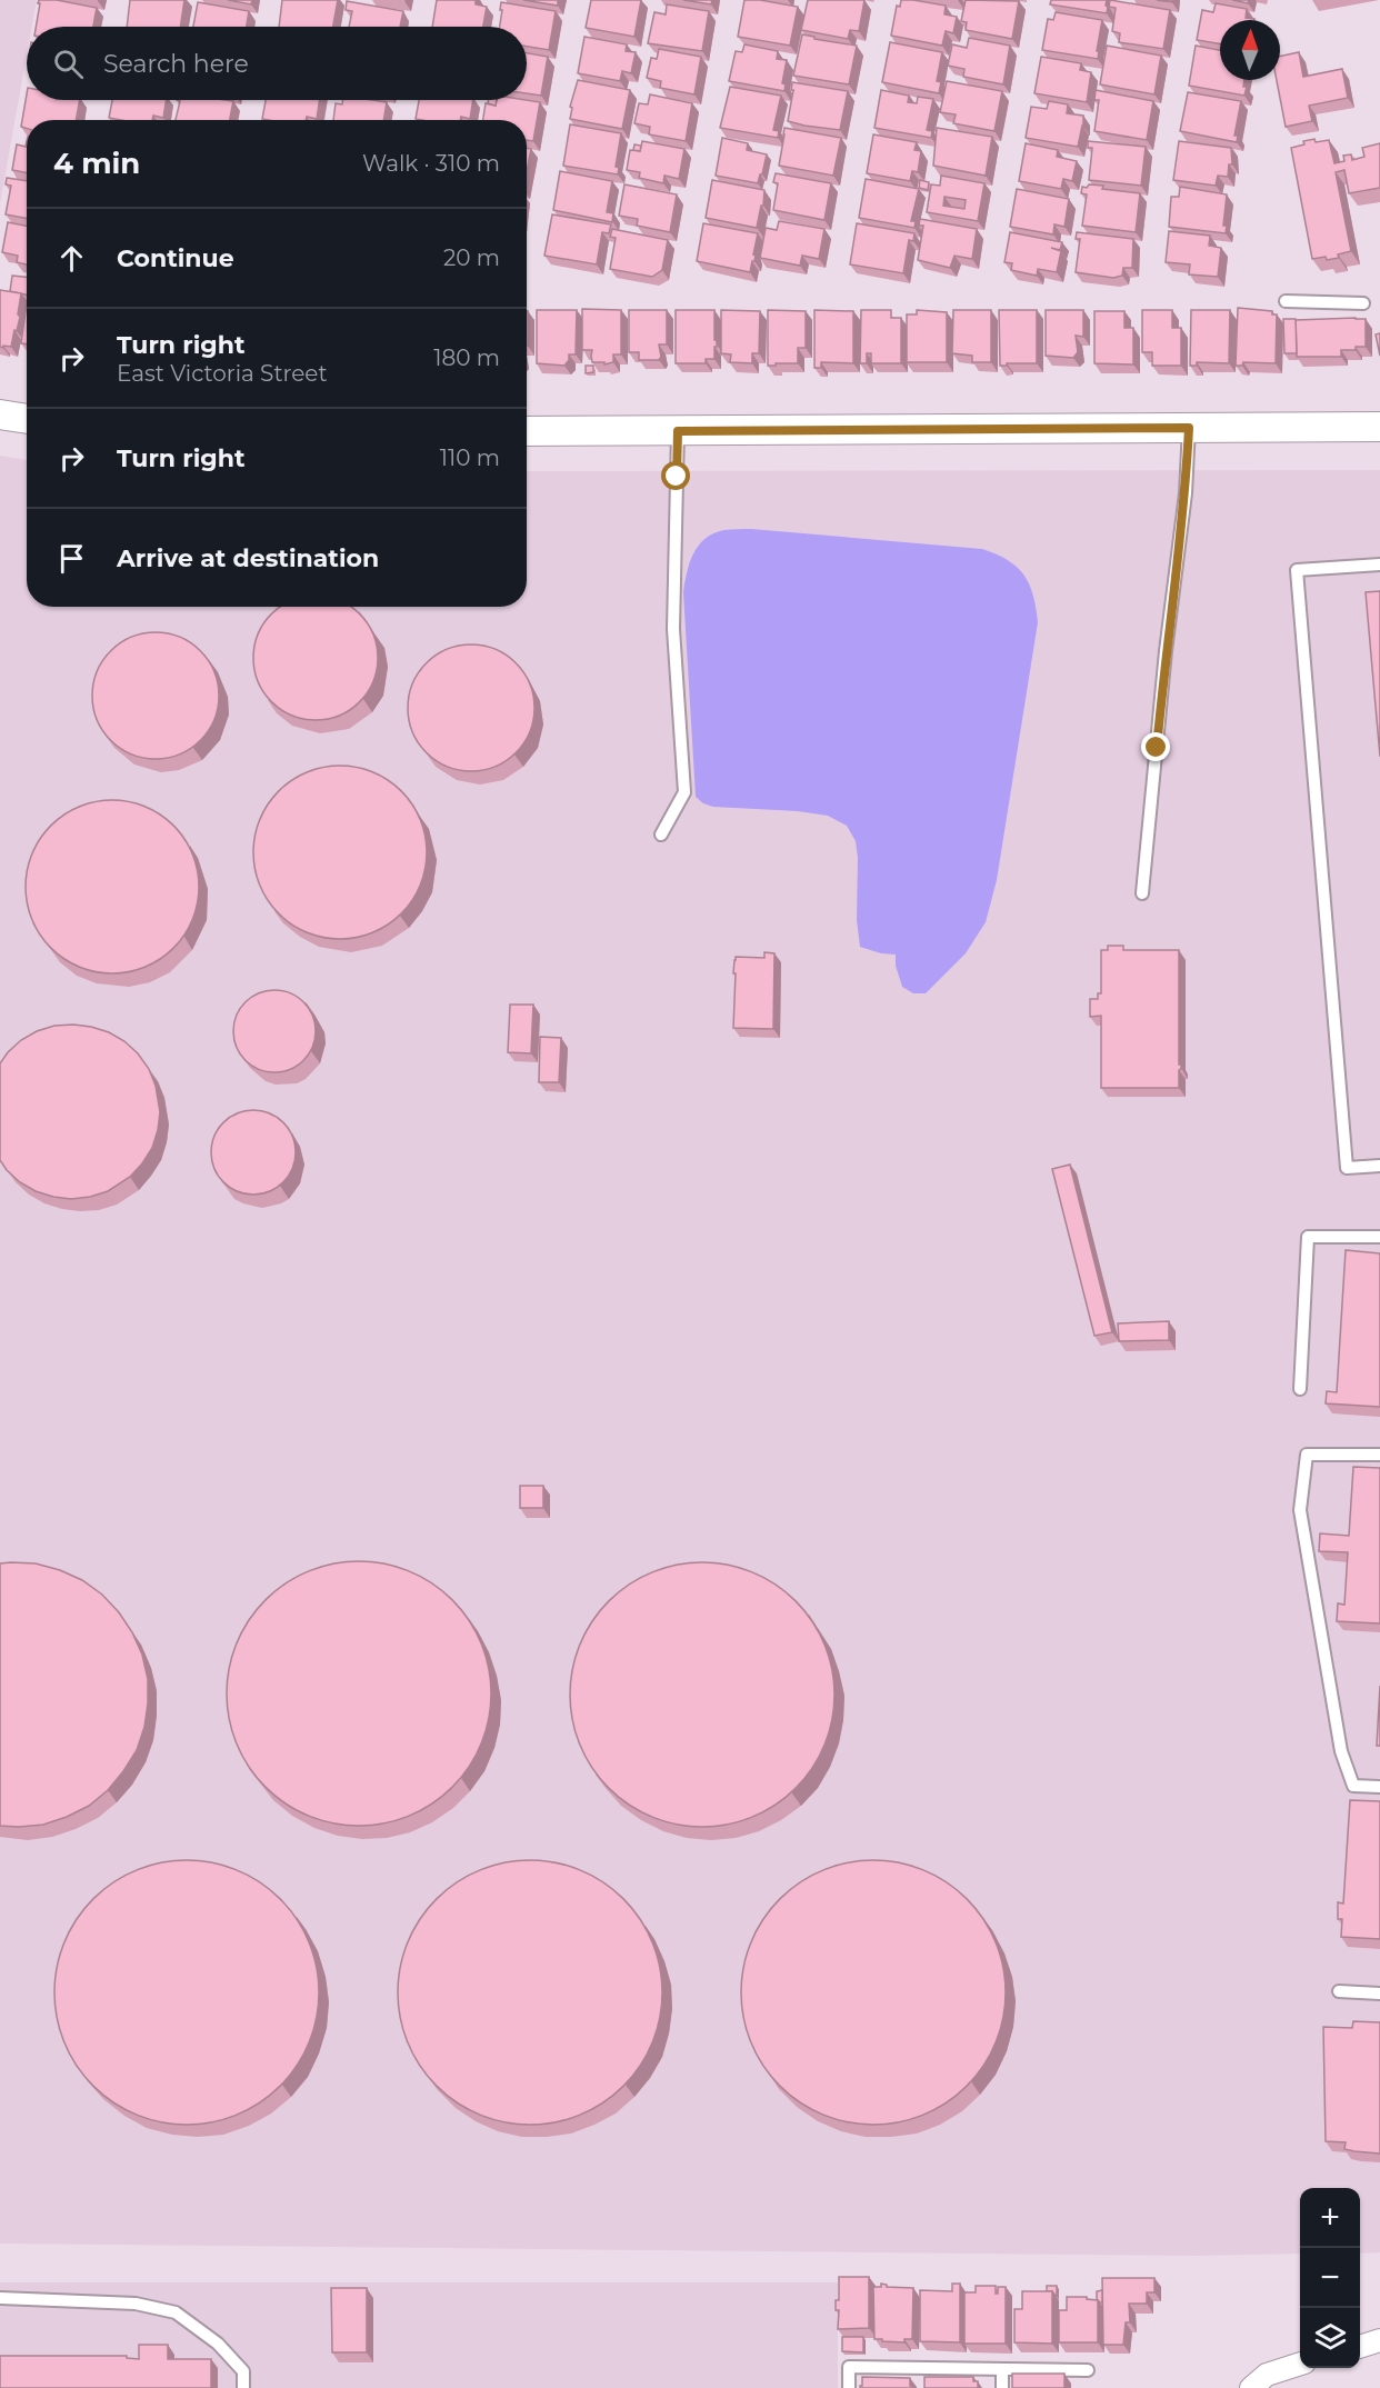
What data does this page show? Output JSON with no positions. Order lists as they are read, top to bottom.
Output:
{
  "north": "top",
  "page": {
    "search": "Search here",
    "heading": ["4 min", "Walk · 310 m"],
    "list": [
      ["Continue", "20 m"],
      ["Turn right", "East Victoria Street", "180 m"],
      ["Turn right", "110 m"],
      "Arrive at destination"
    ],
    "map_buttons": ["+", "−"]
  }
}
